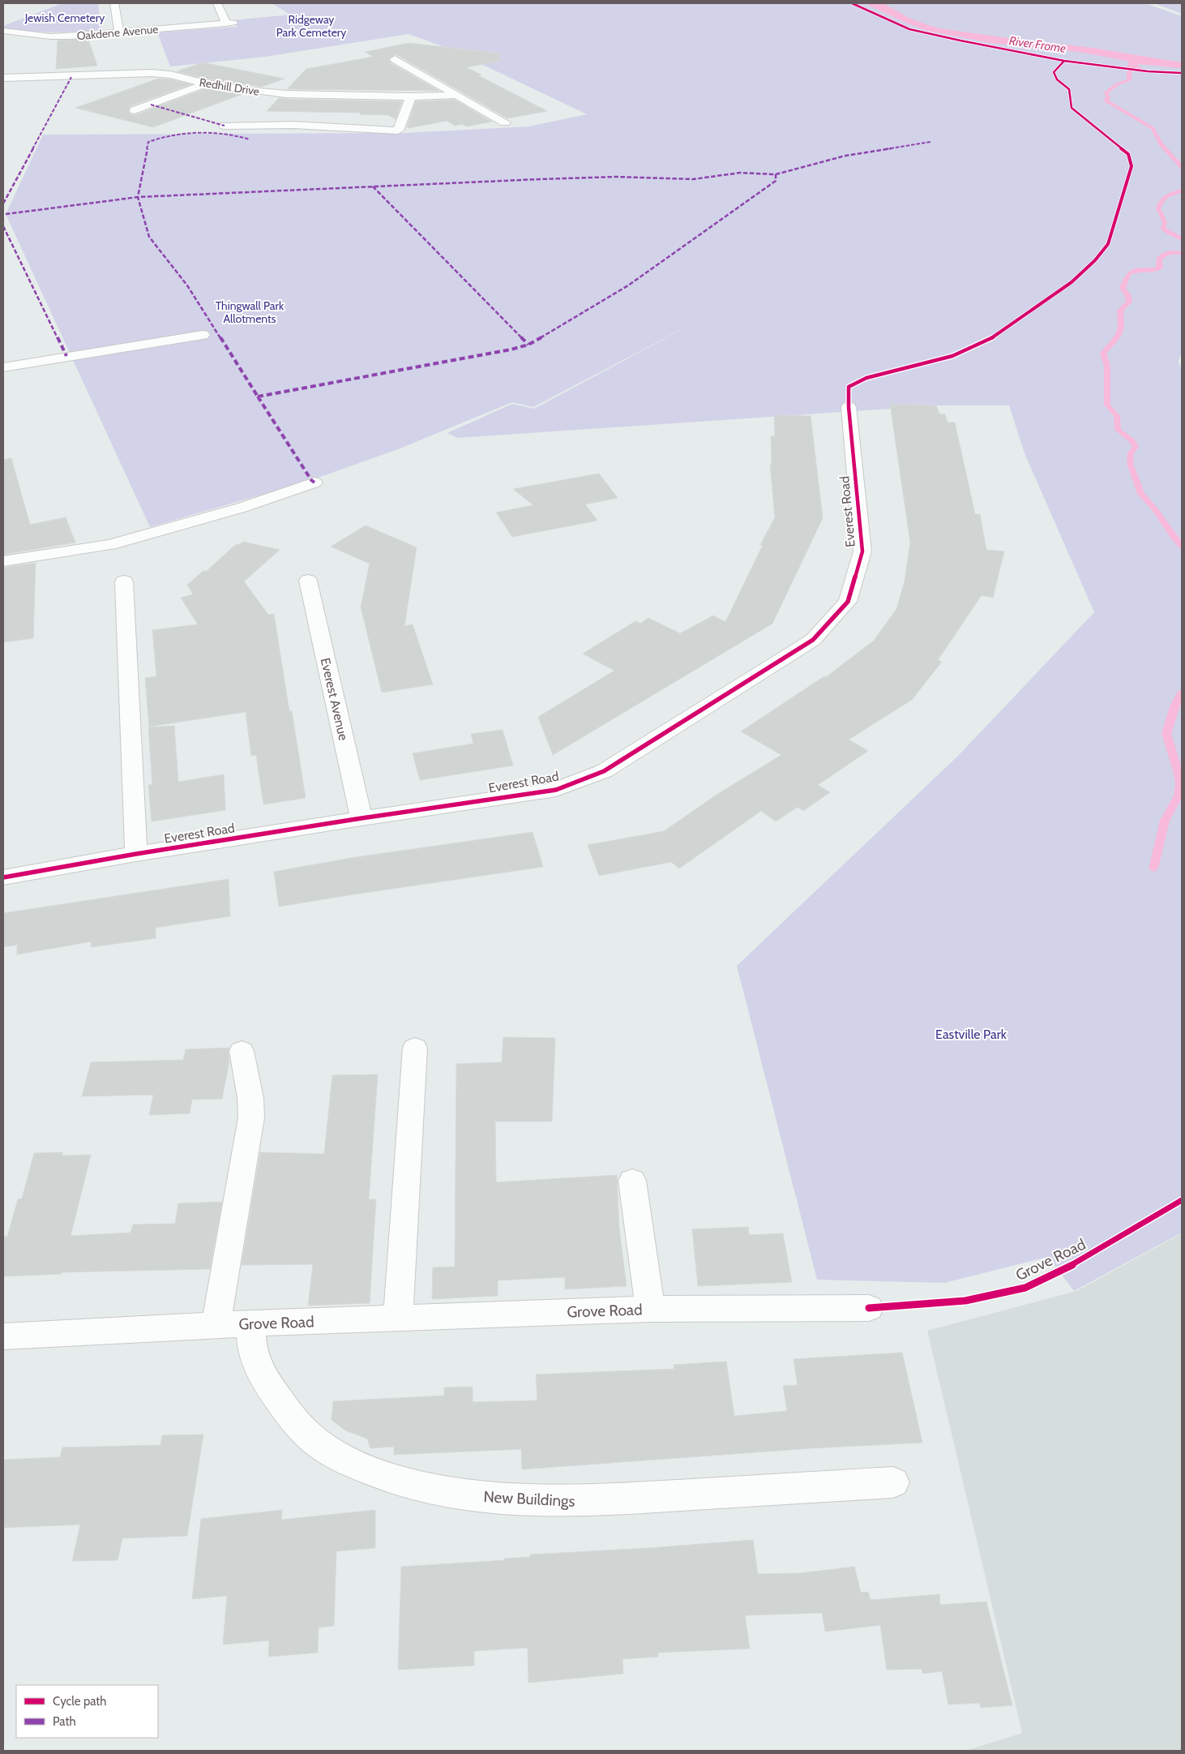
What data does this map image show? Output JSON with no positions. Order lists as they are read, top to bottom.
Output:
{
  "streets": {
    "street": [
      "Oakdene Avenue",
      "Redhill Drive",
      "Everest Road",
      "Everest Avenue",
      "Grove Road",
      "New Buildings"
    ]
  },
  "crossings": [
    ["Everest Road", "Everest Avenue"],
    ["Grove Road", "New Buildings"]
  ],
  "water": ["River Frome"],
  "parks": [
    "Jewish Cemetery",
    "Ridgeway Park Cemetery",
    "Thingwall Park Allotments",
    "Eastville Park"
  ],
  "legend": ["Cycle path", "Path"]
}
